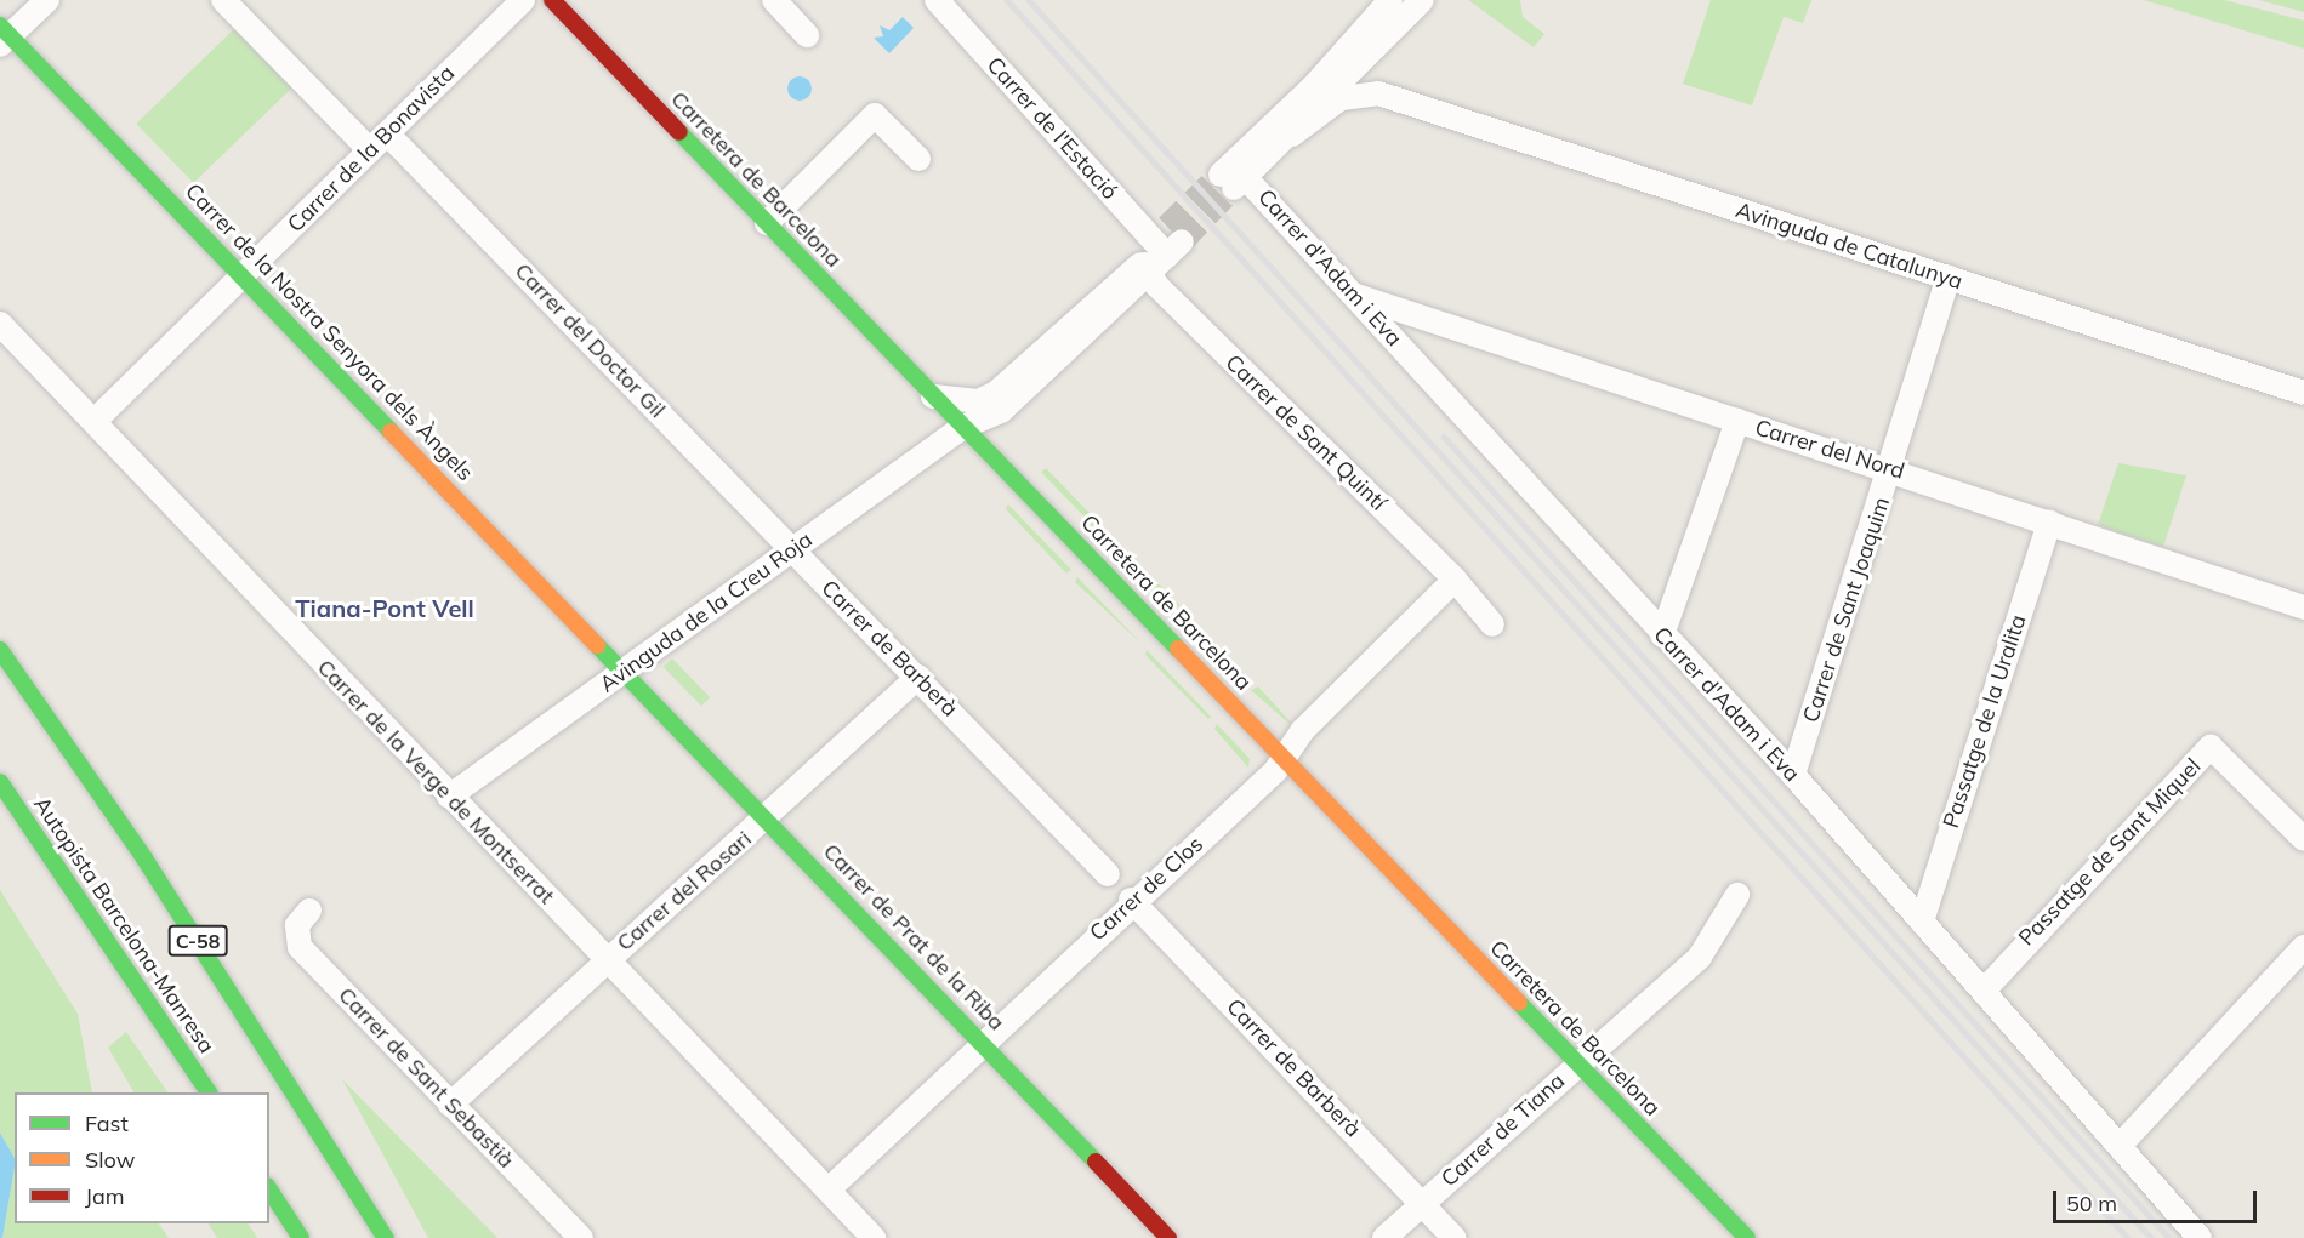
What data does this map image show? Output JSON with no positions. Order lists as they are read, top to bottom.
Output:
{
  "streets": {
    "main road": [
      "Carretera de Barcelona",
      "Carrer de la Nostra Senyora dels Àngels",
      "Autopista Barcelona-Manresa",
      "Carrer de Prat de la Riba",
      "C-58"
    ],
    "street": [
      "Carrer de l'Estació",
      "Carrer de la Bonavista",
      "Avinguda de Catalunya",
      "Carrer d'Adam i Eva",
      "Carrer del Doctor Gil",
      "Carrer de Sant Quintí",
      "Carrer del Nord",
      "Carrer de Sant Joaquim",
      "Avinguda de la Creu Roja",
      "Carrer de Barberà",
      "Passatge de la Uralita",
      "Carrer de la Verge de Montserrat",
      "Passatge de Sant Miquel",
      "Carrer de Clos",
      "Carrer del Rosari",
      "Carrer de Sant Sebastià",
      "Carrer de Tiana"
    ]
  },
  "crossings": [
    ["Carrer de l'Estació", "Carrer de Sant Quintí"],
    ["Carrer de la Bonavista", "Carrer de la Nostra Senyora dels Àngels"],
    ["Carrer de la Bonavista", "Carrer del Doctor Gil"],
    ["Carrer de la Bonavista", "Carrer de la Verge de Montserrat"],
    ["Carretera de Barcelona", "Avinguda de la Creu Roja"],
    ["Carretera de Barcelona", "Carrer de Clos"],
    ["Carretera de Barcelona", "Carrer de Tiana"],
    ["Avinguda de Catalunya", "Carrer d'Adam i Eva"],
    ["Avinguda de Catalunya", "Carrer de Sant Joaquim"],
    ["Carrer d'Adam i Eva", "Carrer del Nord"],
    ["Carrer d'Adam i Eva", "Carrer de Sant Joaquim"],
    ["Carrer d'Adam i Eva", "Passatge de la Uralita"],
    ["Carrer d'Adam i Eva", "Passatge de Sant Miquel"],
    ["Carrer de la Nostra Senyora dels Àngels", "Avinguda de la Creu Roja"],
    ["Carrer de la Nostra Senyora dels Àngels", "Carrer de Prat de la Riba"],
    ["Carrer del Doctor Gil", "Avinguda de la Creu Roja"],
    ["Carrer del Doctor Gil", "Carrer de Barberà"],
    ["Carrer de Sant Quintí", "Carrer de Clos"],
    ["Carrer del Nord", "Carrer de Sant Joaquim"],
    ["Carrer del Nord", "Passatge de la Uralita"],
    ["Avinguda de la Creu Roja", "Carrer de Barberà"],
    ["Avinguda de la Creu Roja", "Carrer de la Verge de Montserrat"],
    ["Avinguda de la Creu Roja", "Carrer de Prat de la Riba"],
    ["Carrer de Barberà", "Carrer de Clos"],
    ["Carrer de Barberà", "Carrer del Rosari"],
    ["Carrer de Barberà", "Carrer de Tiana"],
    ["Carrer de la Verge de Montserrat", "Carrer de Clos"],
    ["Carrer de la Verge de Montserrat", "Carrer del Rosari"],
    ["Carrer de Clos", "Carrer de Prat de la Riba"],
    ["Carrer del Rosari", "Carrer de Prat de la Riba"],
    ["Carrer del Rosari", "Carrer de Sant Sebastià"]
  ],
  "districts": ["Tiana-Pont Vell"],
  "legend": ["Fast", "Slow", "Jam"],
  "scale_bar": "50 m"
}
